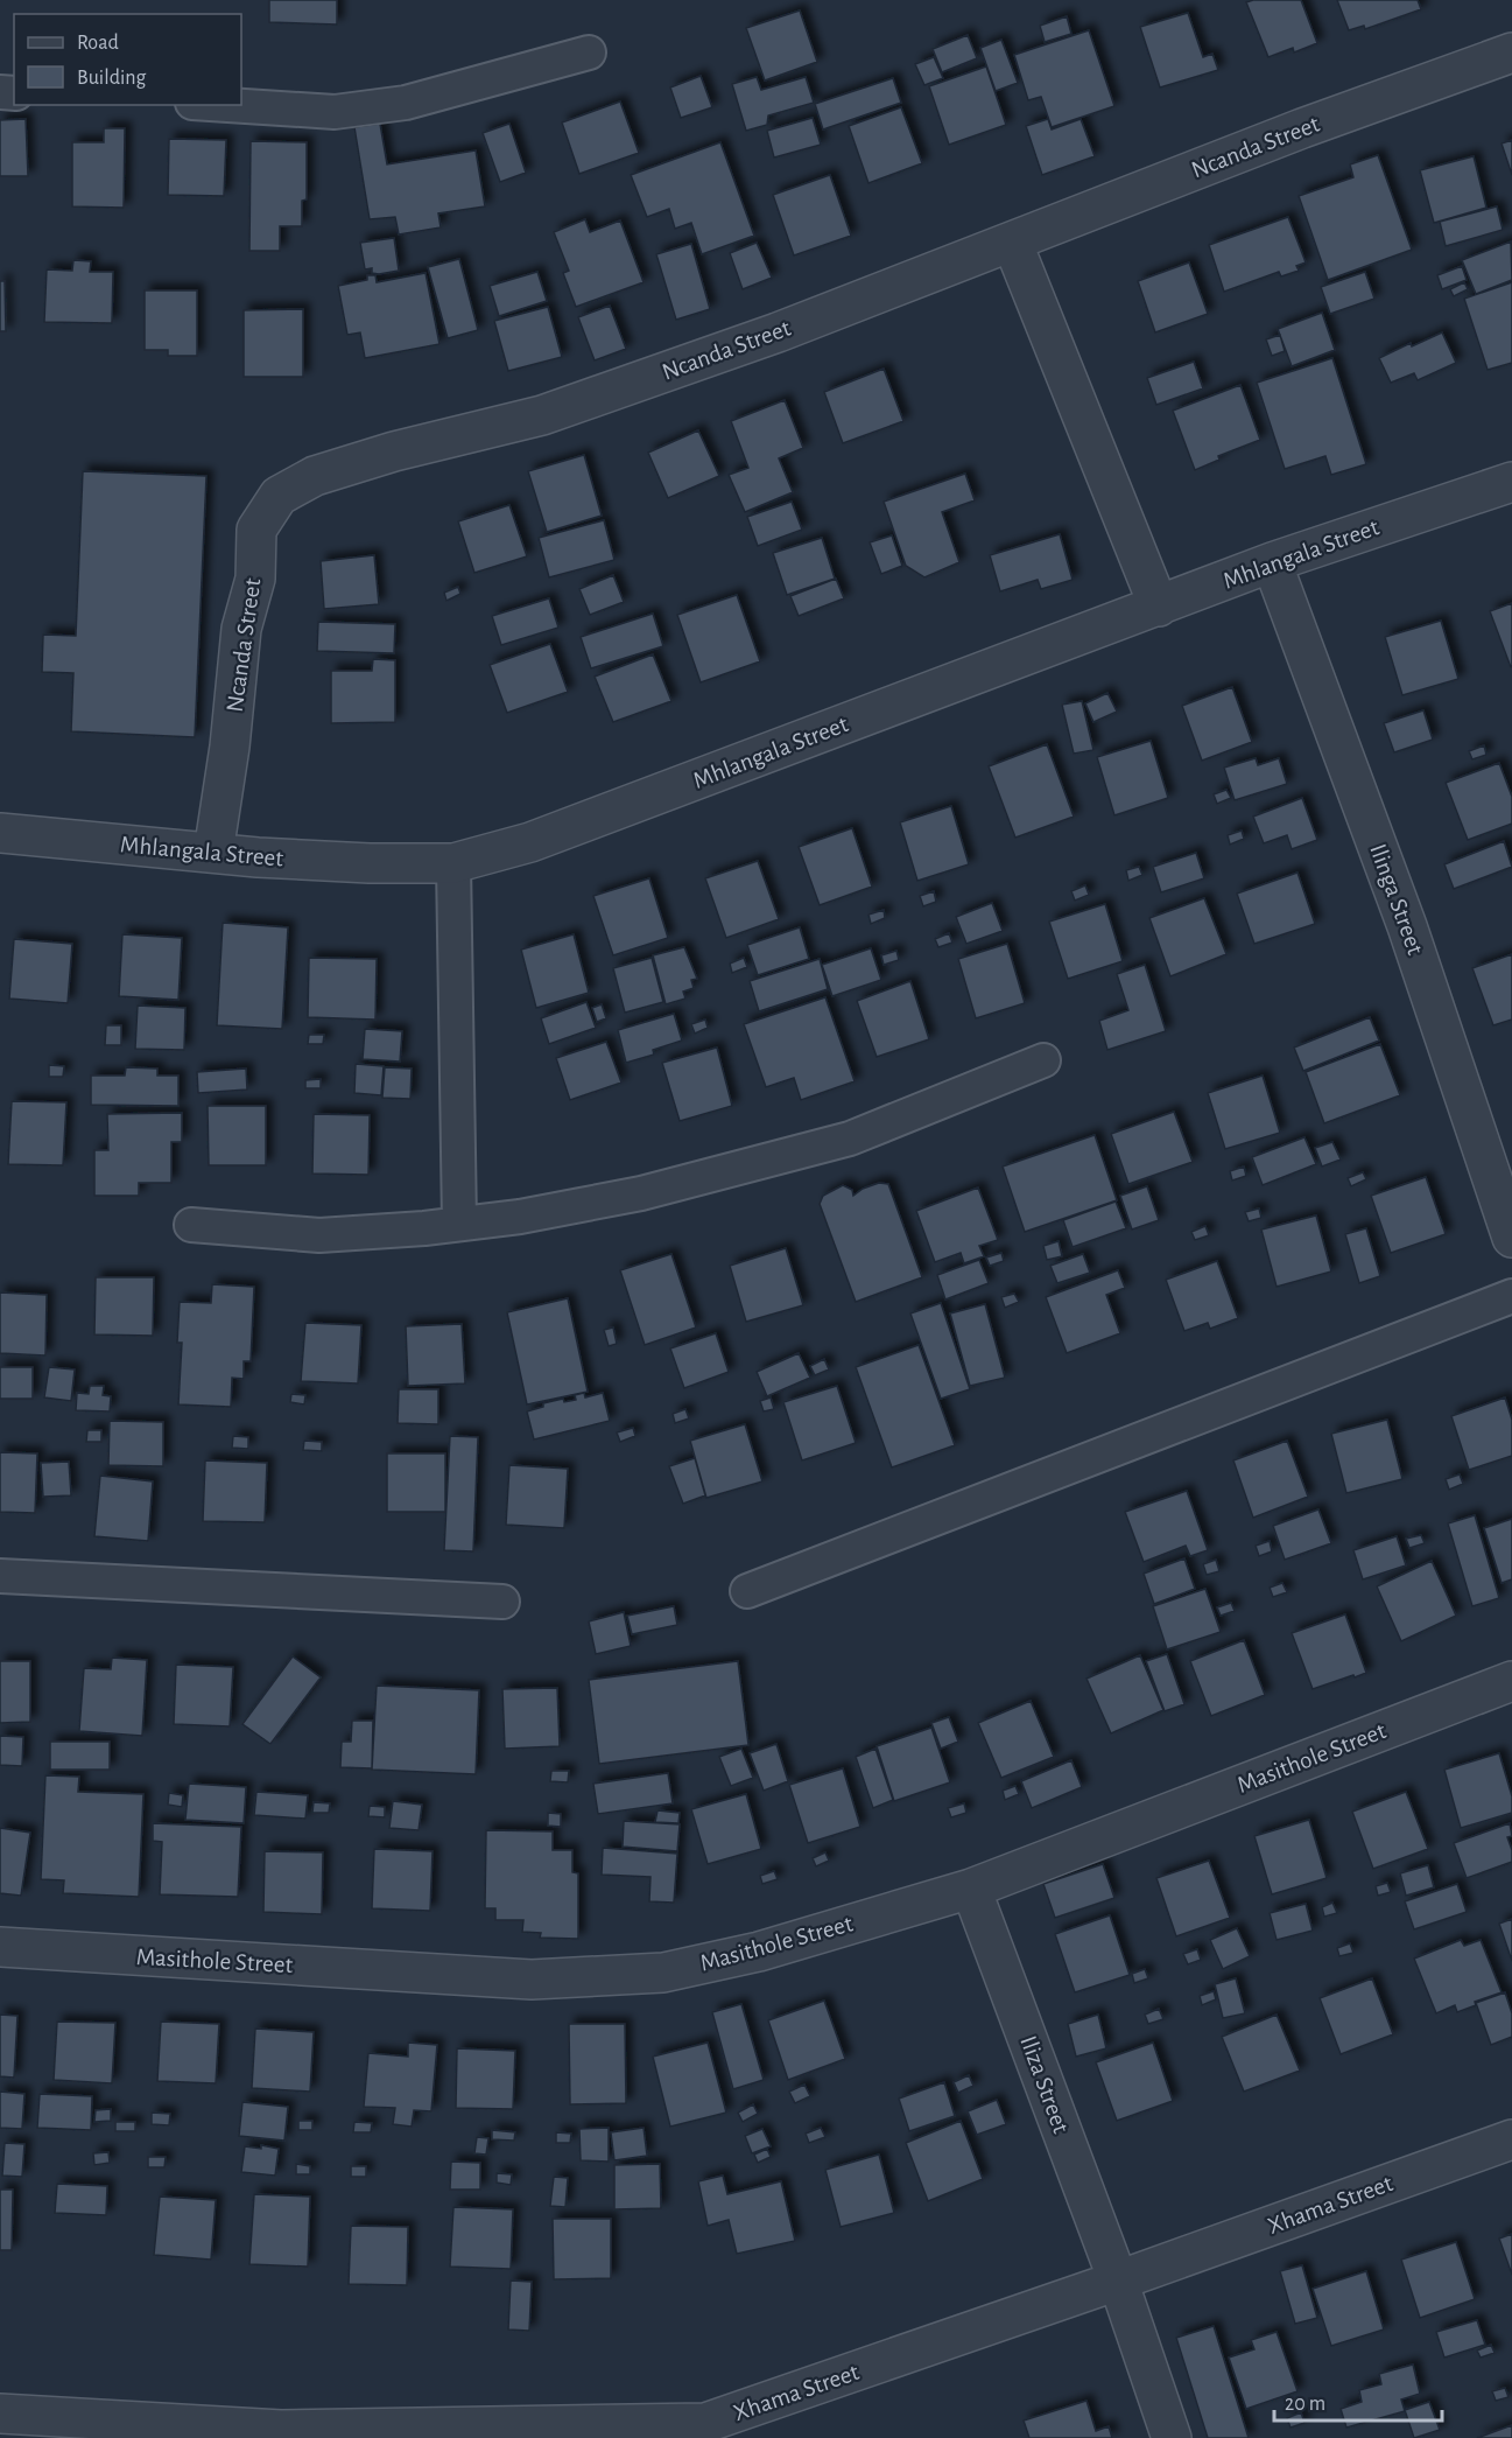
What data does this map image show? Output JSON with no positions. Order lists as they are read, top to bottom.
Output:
{
  "streets": {
    "street": [
      "Ncanda Street",
      "Mhlangala Street",
      "Ilinga Street",
      "Masithole Street",
      "Iliza Street",
      "Xhama Street"
    ]
  },
  "crossings": [
    ["Ncanda Street", "Mhlangala Street"],
    ["Mhlangala Street", "Ilinga Street"],
    ["Masithole Street", "Iliza Street"],
    ["Iliza Street", "Xhama Street"]
  ],
  "legend": ["Road", "Building"],
  "scale_bar": "20 m"
}
